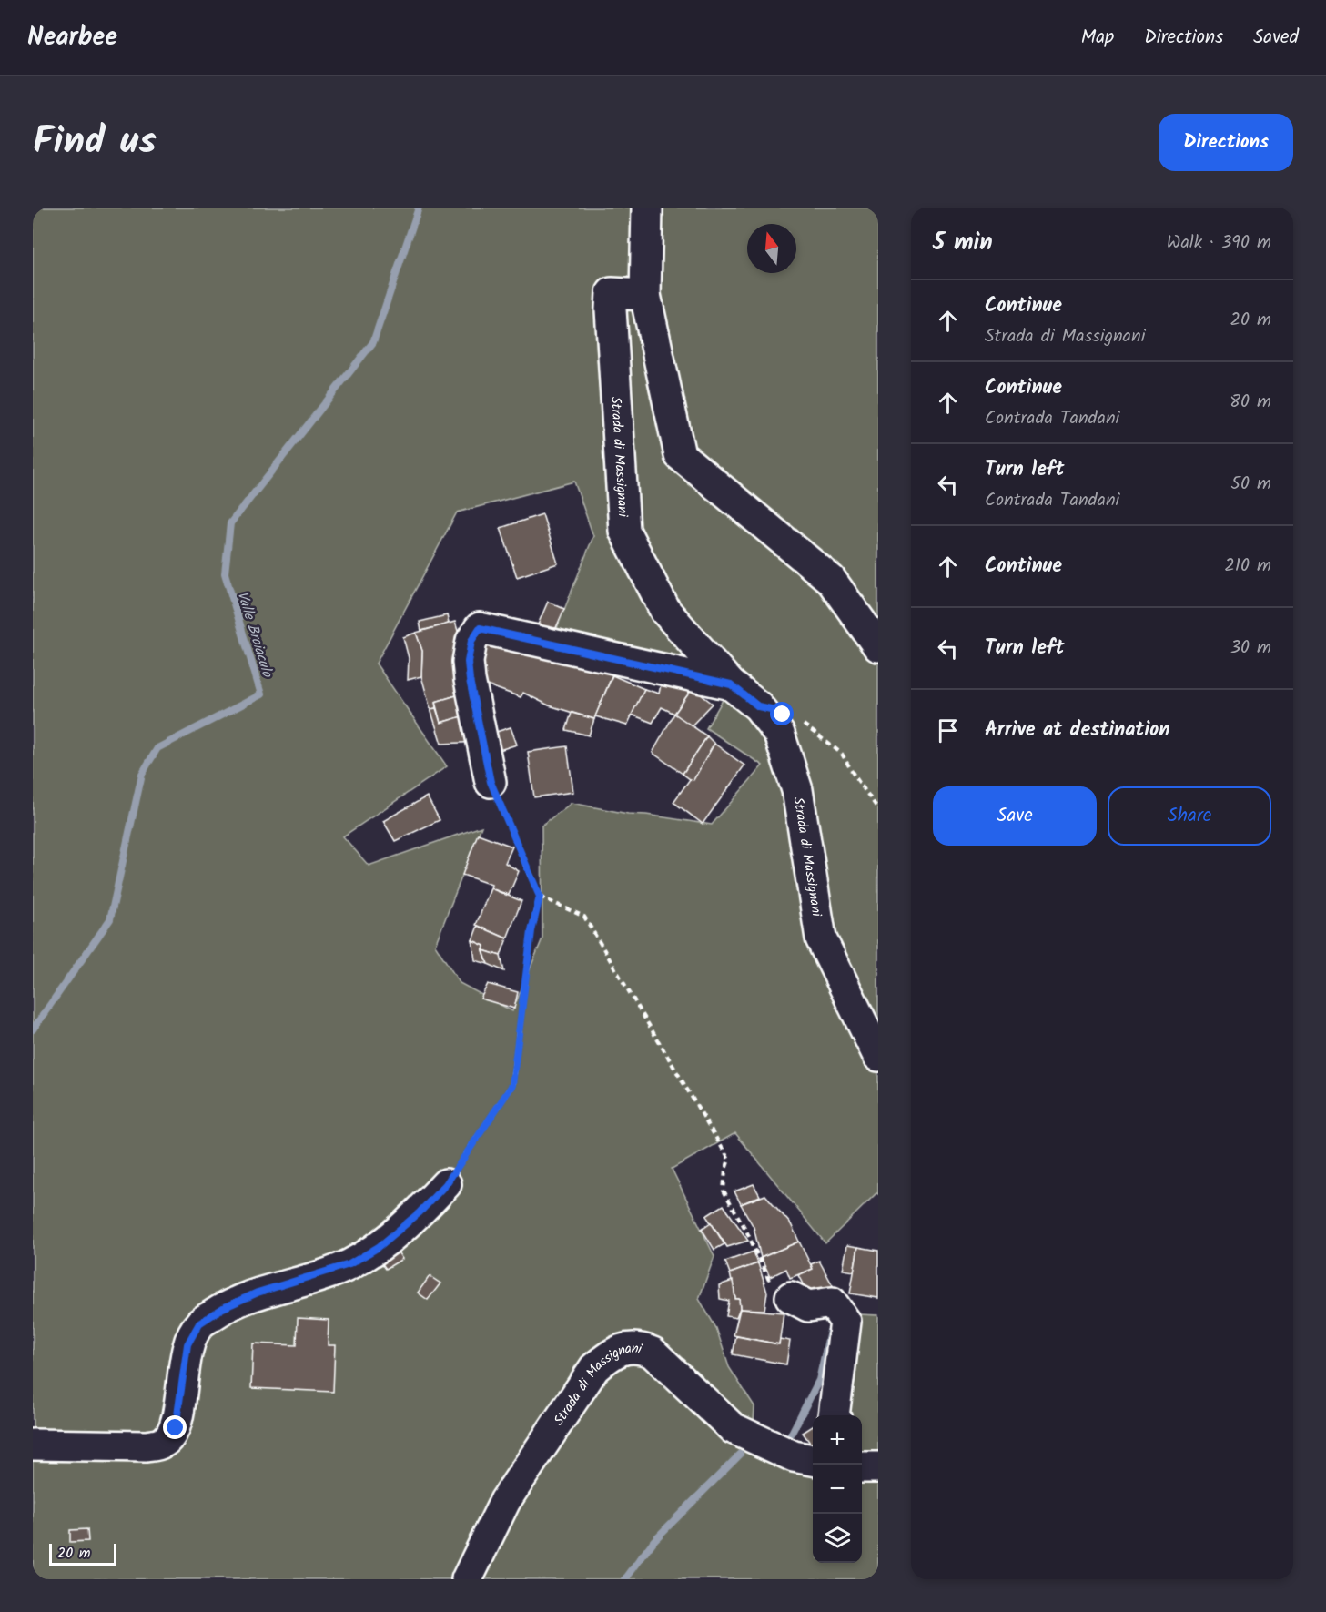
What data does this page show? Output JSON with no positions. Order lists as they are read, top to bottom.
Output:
{
  "streets": {
    "street": ["Strada di Massignani"]
  },
  "water": ["Valle Broiaculo"],
  "scale_bar": "20 m",
  "north": "top",
  "page": {
    "header": "Nearbee",
    "nav": ["Map", "Directions", "Saved"],
    "title": "Find us",
    "buttons": [
      "Directions",
      ["Save", "Share"]
    ],
    "heading": ["5 min", "Walk · 390 m"],
    "list": [
      ["Continue", "Strada di Massignani", "20 m"],
      ["Continue", "Contrada Tandani", "80 m"],
      ["Turn left", "Contrada Tandani", "50 m"],
      ["Continue", "210 m"],
      ["Turn left", "30 m"],
      "Arrive at destination"
    ],
    "map_buttons": ["+", "−"],
    "scale": "20 m"
  }
}
